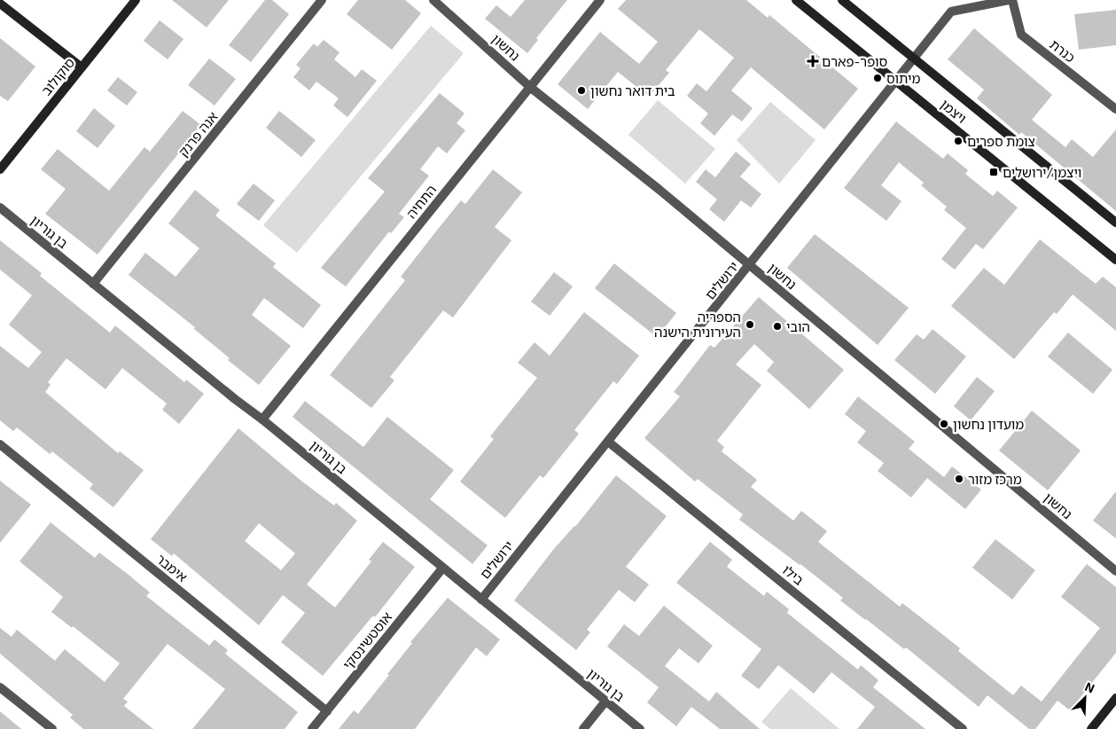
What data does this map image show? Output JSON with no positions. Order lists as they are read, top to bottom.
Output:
{
  "streets": {
    "main road": ["סוקולוב", "ויצמן"],
    "street": [
      "נחשון",
      "כנרת",
      "אנה פרנק",
      "התחיה",
      "בן גוריון",
      "ירושלים",
      "אימבר",
      "בילו",
      "אוסטשינסקי"
    ]
  },
  "crossings": [
    ["נחשון", "התחיה"],
    ["נחשון", "ירושלים"],
    ["ויצמן", "ירושלים"],
    ["אנה פרנק", "בן גוריון"],
    ["התחיה", "בן גוריון"],
    ["בן גוריון", "ירושלים"],
    ["בן גוריון", "אוסטשינסקי"],
    ["ירושלים", "בילו"],
    ["אימבר", "אוסטשינסקי"]
  ],
  "places": {
    "health": ["סופר-פארם"],
    "other": [
      "מיתוס",
      "בית דואר נחשון",
      "צומת ספרים",
      "הספריה העירונית הישנה",
      "הובי",
      "מועדון נחשון",
      "מרכז מזור"
    ],
    "transit": ["ויצמן/ירושלים"]
  },
  "north": "top right"
}
